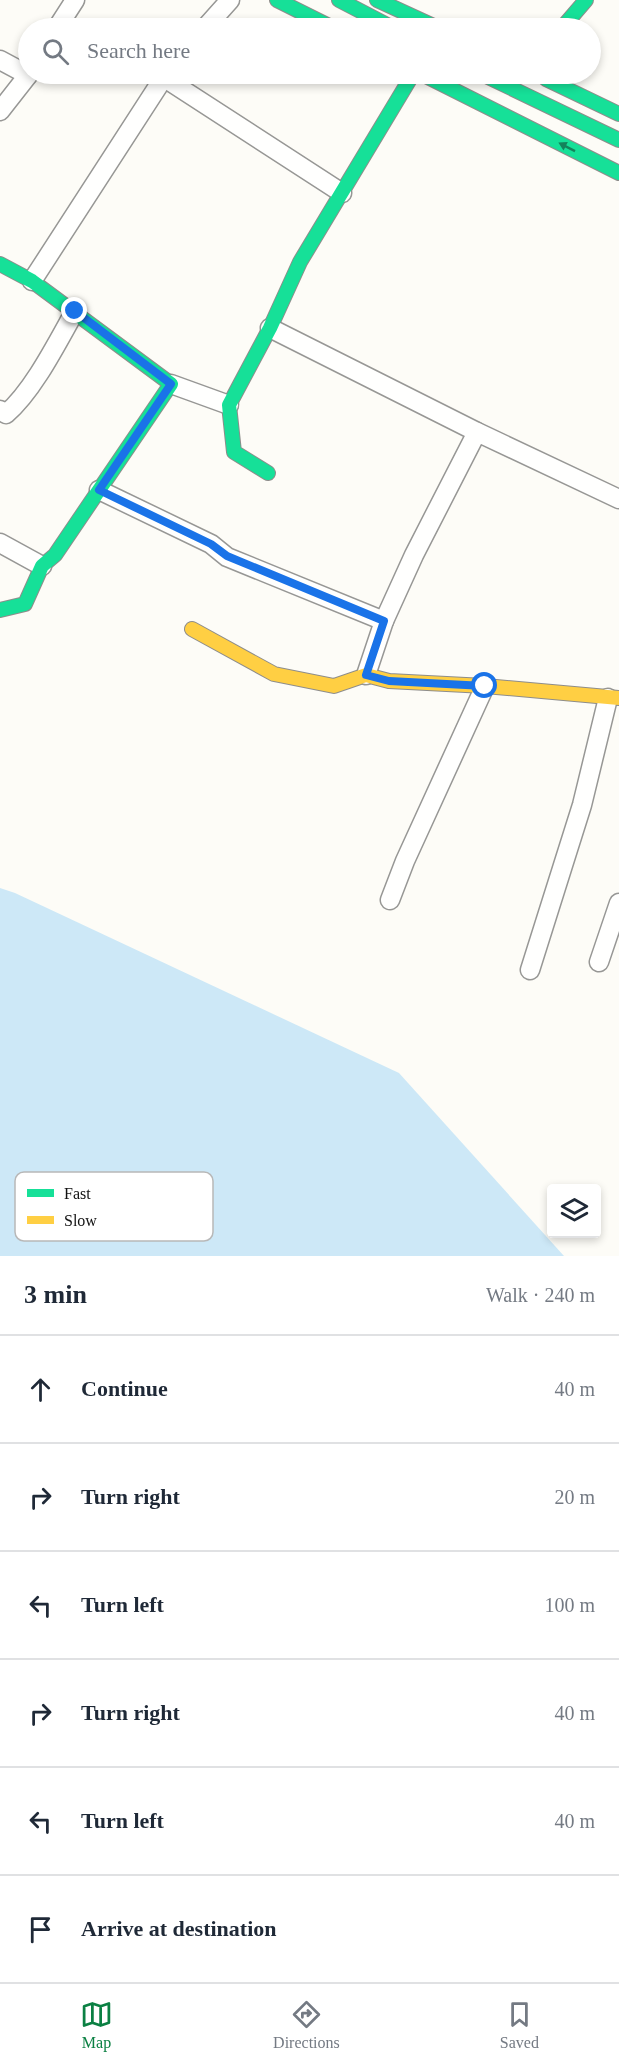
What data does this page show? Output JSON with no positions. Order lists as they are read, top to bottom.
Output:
{
  "legend": ["Fast", "Slow"],
  "page": {
    "search": "Search here",
    "heading": ["3 min", "Walk · 240 m"],
    "list": [
      ["Continue", "40 m"],
      ["Turn right", "20 m"],
      ["Turn left", "100 m"],
      ["Turn right", "40 m"],
      ["Turn left", "40 m"],
      "Arrive at destination"
    ],
    "nav": ["Map", "Directions", "Saved"]
  }
}
